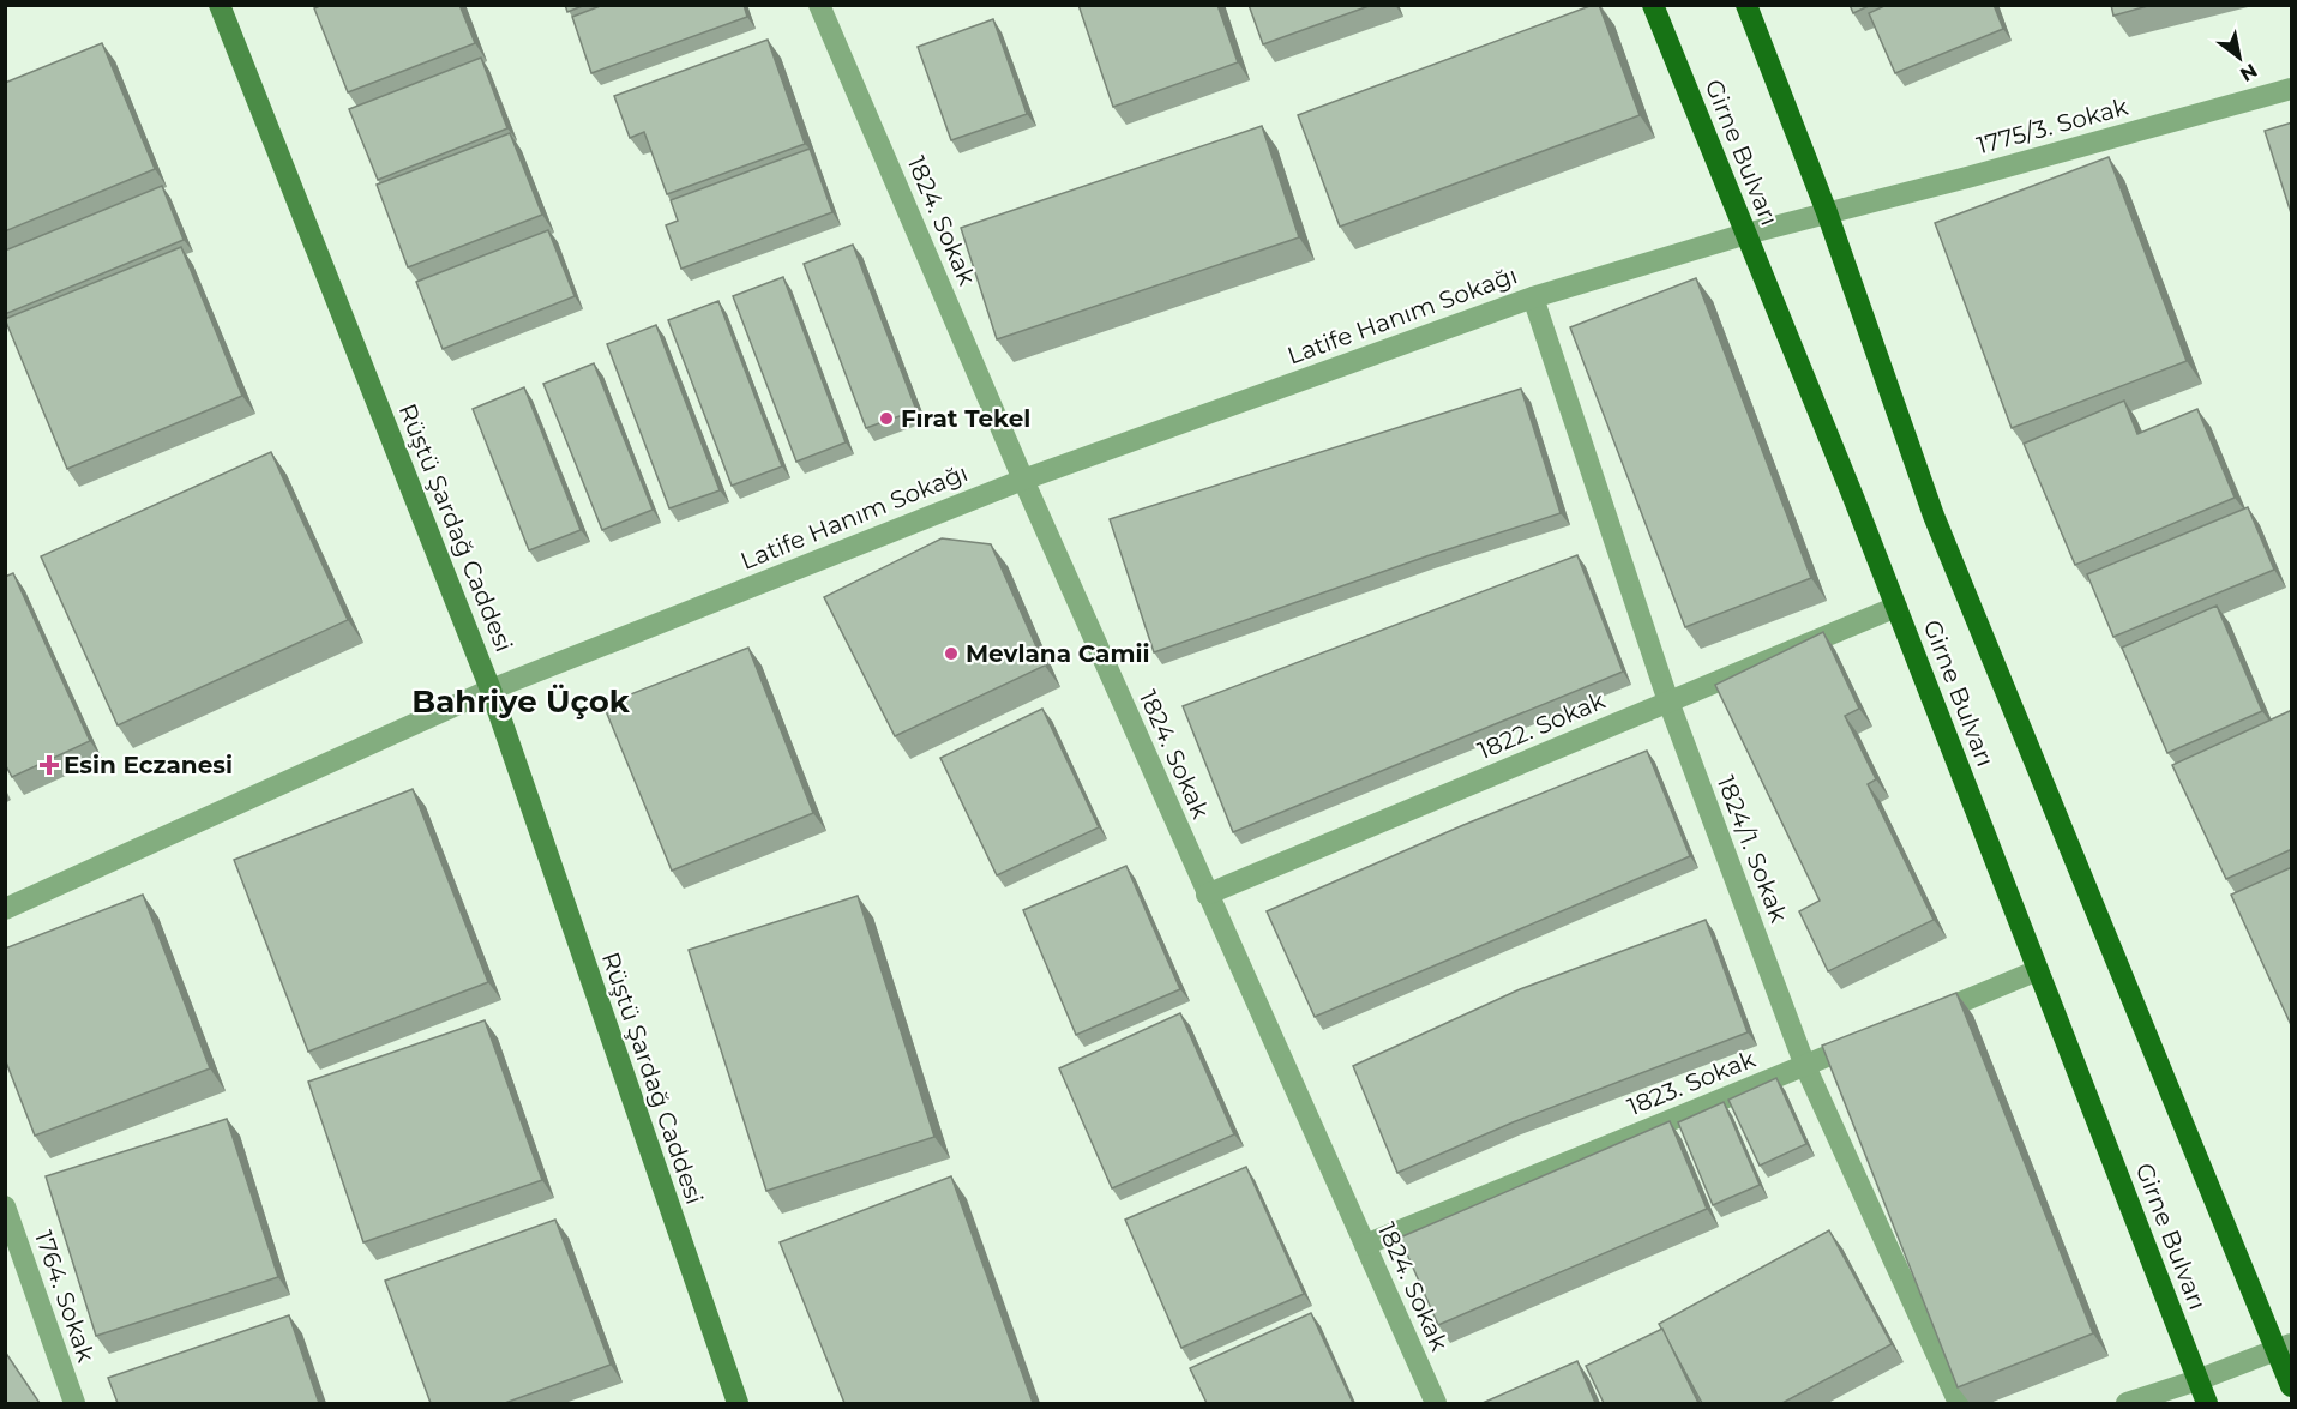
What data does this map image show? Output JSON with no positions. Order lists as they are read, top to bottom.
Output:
{
  "streets": {
    "main road": ["Girne Bulvarı"],
    "street": [
      "1775/3. Sokak",
      "1824. Sokak",
      "Latife Hanım Sokağı",
      "Rüştü Şardağ Caddesi",
      "1822. Sokak",
      "1824/1. Sokak",
      "1823. Sokak",
      "1764. Sokak"
    ]
  },
  "crossings": [
    ["1775/3. Sokak", "Girne Bulvarı"],
    ["1775/3. Sokak", "Latife Hanım Sokağı"],
    ["Girne Bulvarı", "Latife Hanım Sokağı"],
    ["Girne Bulvarı", "1822. Sokak"],
    ["1824. Sokak", "Latife Hanım Sokağı"],
    ["1824. Sokak", "1822. Sokak"],
    ["1824. Sokak", "1823. Sokak"],
    ["Latife Hanım Sokağı", "Rüştü Şardağ Caddesi"],
    ["Latife Hanım Sokağı", "1824/1. Sokak"],
    ["1822. Sokak", "1824/1. Sokak"],
    ["1824/1. Sokak", "1823. Sokak"]
  ],
  "districts": ["Bahriye Üçok"],
  "places": {
    "other": ["Fırat Tekel", "Mevlana Camii"],
    "health": ["Esin Eczanesi"]
  },
  "north": "bottom right"
}
